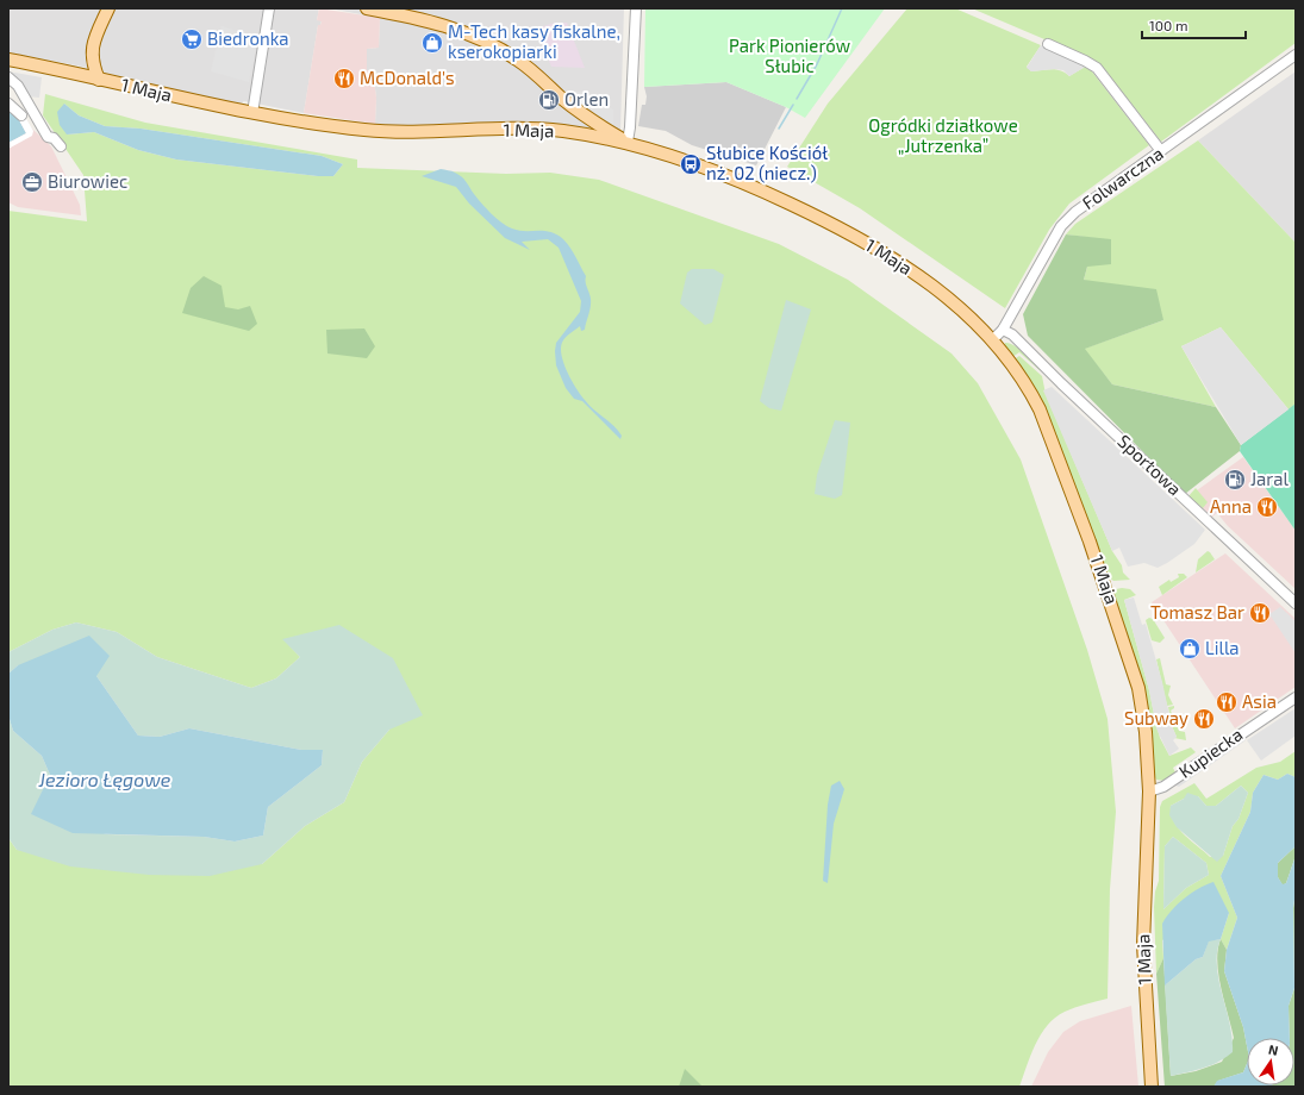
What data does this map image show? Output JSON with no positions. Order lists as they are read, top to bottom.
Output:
{
  "streets": {
    "main road": ["1 Maja"],
    "street": ["Folwarczna", "Sportowa", "Kupiecka"]
  },
  "crossings": [
    ["1 Maja", "Folwarczna"],
    ["1 Maja", "Kupiecka"],
    ["Folwarczna", "Sportowa"]
  ],
  "water": ["Jezioro Łęgowe"],
  "parks": ["Park Pionierów Słubic", "Ogródki działkowe „Jutrzenka”"],
  "places": {
    "supermarket": ["Biedronka"],
    "shop": ["M-Tech kasy fiskalne, kserokopiarki", "Lilla"],
    "restaurant": [
      "McDonald's",
      "Anna",
      "Tomasz Bar",
      "Asia",
      "Subway"
    ],
    "fuel station": ["Orlen", "Jaral"],
    "bus stop": ["Słubice Kościół nż. 02 (niecz.)"],
    "office": ["Biurowiec"]
  },
  "scale_bar": "100 m",
  "north": "top"
}
